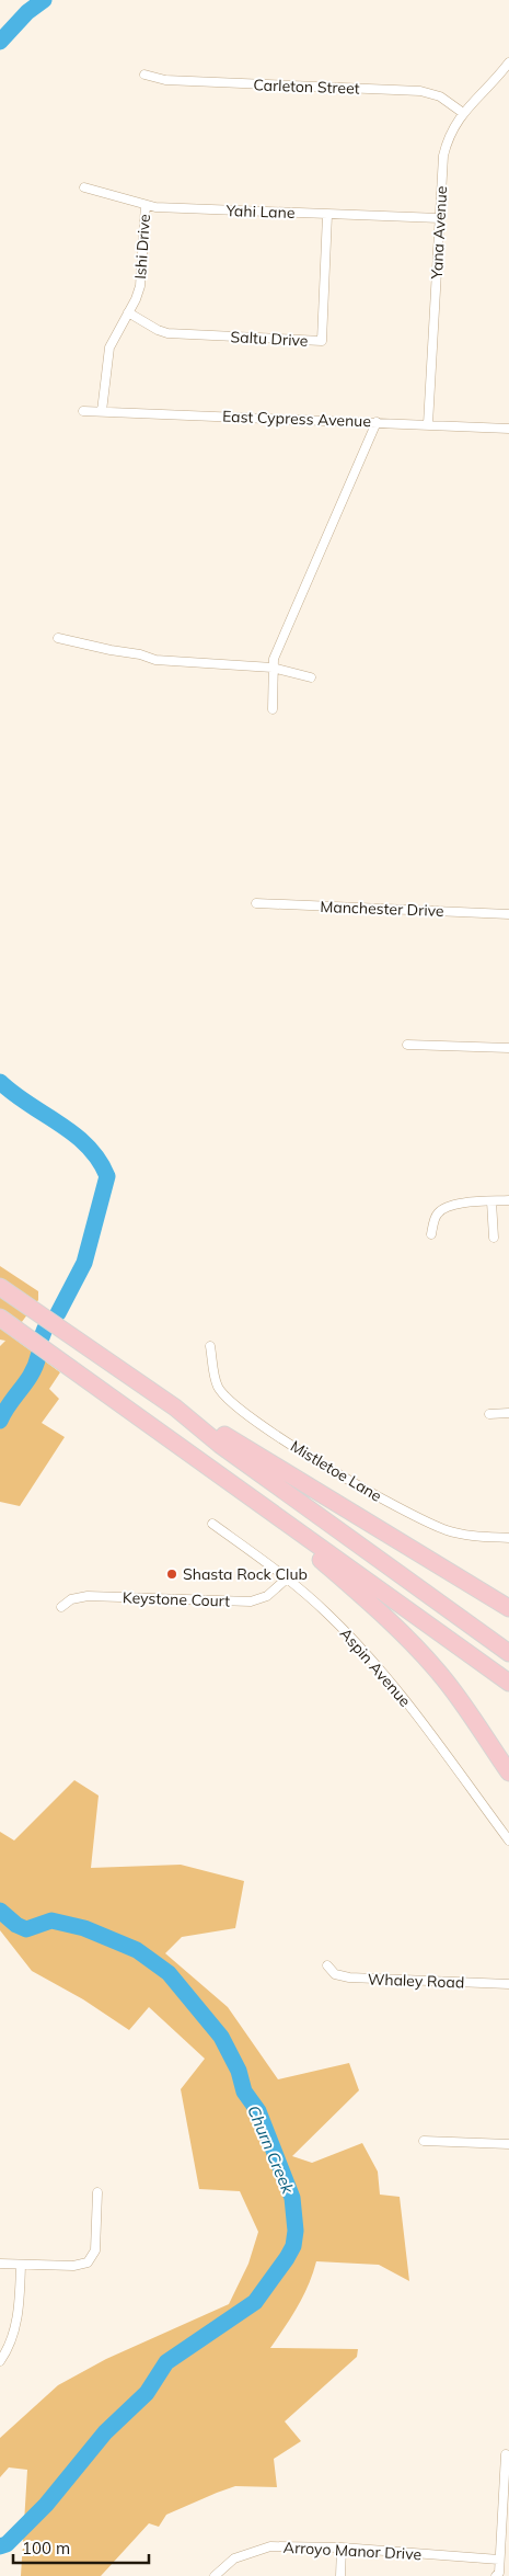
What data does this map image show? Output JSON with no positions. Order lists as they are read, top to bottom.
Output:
{
  "streets": {
    "street": [
      "Carleton Street",
      "Yahi Lane",
      "Yana Avenue",
      "Ishi Drive",
      "Saltu Drive",
      "East Cypress Avenue",
      "Manchester Drive",
      "Mistletoe Lane",
      "Keystone Court",
      "Aspin Avenue",
      "Whaley Road",
      "Arroyo Manor Drive"
    ]
  },
  "crossings": [
    ["Carleton Street", "Yana Avenue"],
    ["Yahi Lane", "Yana Avenue"],
    ["Yahi Lane", "Ishi Drive"],
    ["Yahi Lane", "Saltu Drive"],
    ["Yana Avenue", "East Cypress Avenue"],
    ["Ishi Drive", "Saltu Drive"],
    ["Ishi Drive", "East Cypress Avenue"],
    ["Keystone Court", "Aspin Avenue"]
  ],
  "water": ["Churn Creek"],
  "places": ["Shasta Rock Club"],
  "scale_bar": "100 m"
}
